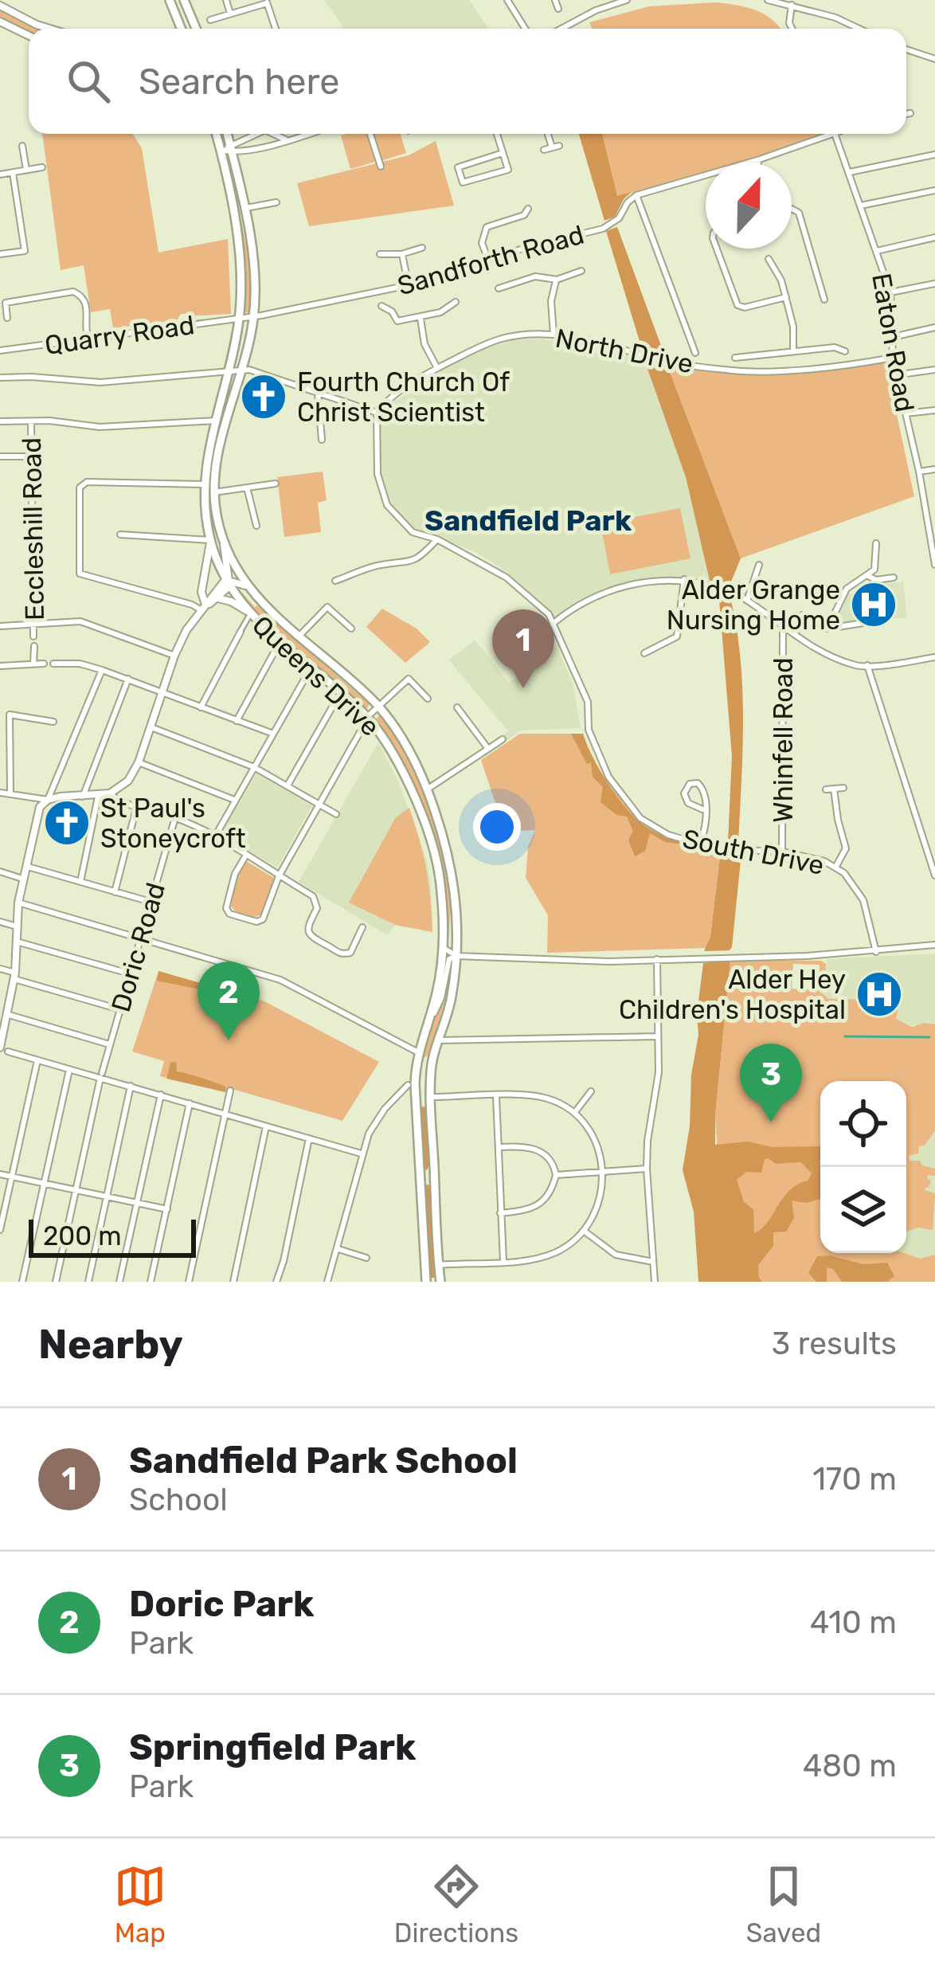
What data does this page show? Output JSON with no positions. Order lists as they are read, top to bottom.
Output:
{
  "streets": {
    "highway": ["Queens Drive"],
    "street": [
      "Sandforth Road",
      "Quarry Road",
      "Eaton Road",
      "North Drive",
      "Eccleshill Road",
      "Whinfell Road",
      "South Drive",
      "Doric Road"
    ]
  },
  "crossings": [
    ["Sandforth Road", "Quarry Road"],
    ["Sandforth Road", "Queens Drive"],
    ["Quarry Road", "Queens Drive"],
    ["Eaton Road", "North Drive"],
    ["North Drive", "South Drive"],
    ["Whinfell Road", "South Drive"]
  ],
  "districts": ["Sandfield Park"],
  "places": {
    "church": ["Fourth Church Of Christ Scientist", "St Paul's Stoneycroft"],
    "hospital": ["Alder Grange Nursing Home", "Alder Hey Children's Hospital"]
  },
  "scale_bar": "200 m",
  "north": "top",
  "page": {
    "search": "Search here",
    "pins": ["1", "2", "3"],
    "scale": "200 m",
    "heading": ["Nearby", "3 results"],
    "list": [
      {
        "mark": "1",
        "name": "Sandfield Park School",
        "note": "School",
        "value": "170 m"
      },
      {
        "mark": "2",
        "name": "Doric Park",
        "note": "Park",
        "value": "410 m"
      },
      {
        "mark": "3",
        "name": "Springfield Park",
        "note": "Park",
        "value": "480 m"
      }
    ],
    "nav": ["Map", "Directions", "Saved"]
  }
}
